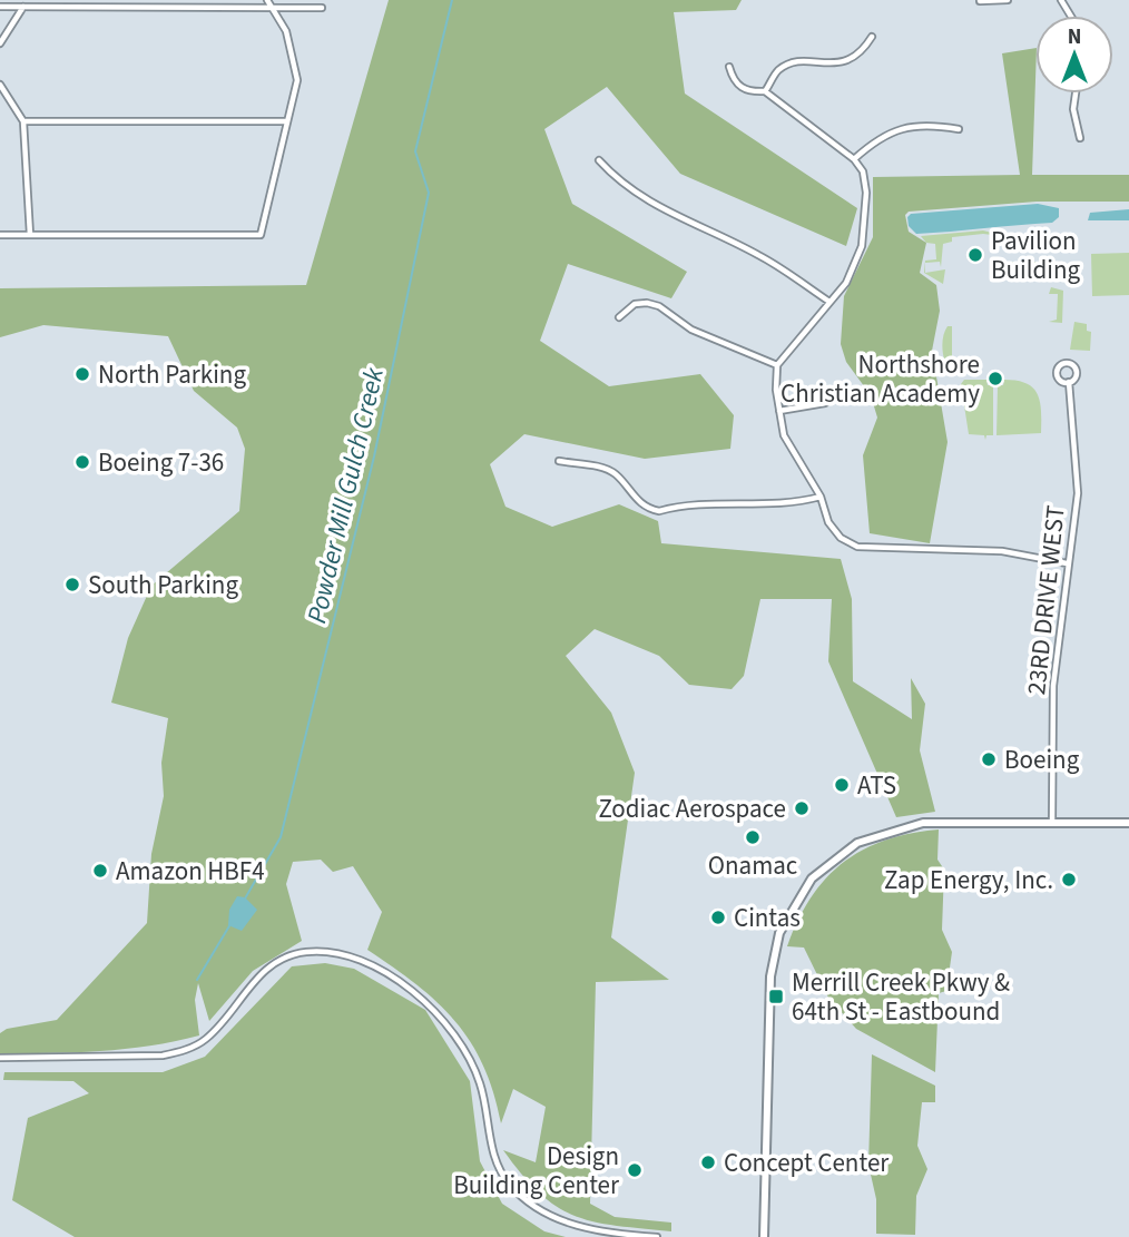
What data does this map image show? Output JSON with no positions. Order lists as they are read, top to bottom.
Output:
{
  "streets": {
    "street": ["23RD DRIVE WEST"]
  },
  "water": ["Powder Mill Gulch Creek"],
  "places": {
    "other": [
      "Pavilion Building",
      "North Parking",
      "Northshore Christian Academy",
      "Boeing 7-36",
      "South Parking",
      "Boeing",
      "ATS",
      "Zodiac Aerospace",
      "Onamac",
      "Amazon HBF4",
      "Zap Energy, Inc.",
      "Cintas",
      "Concept Center",
      "Design Building Center"
    ],
    "transit": ["Merrill Creek Pkwy & 64th St - Eastbound"]
  },
  "north": "top"
}
